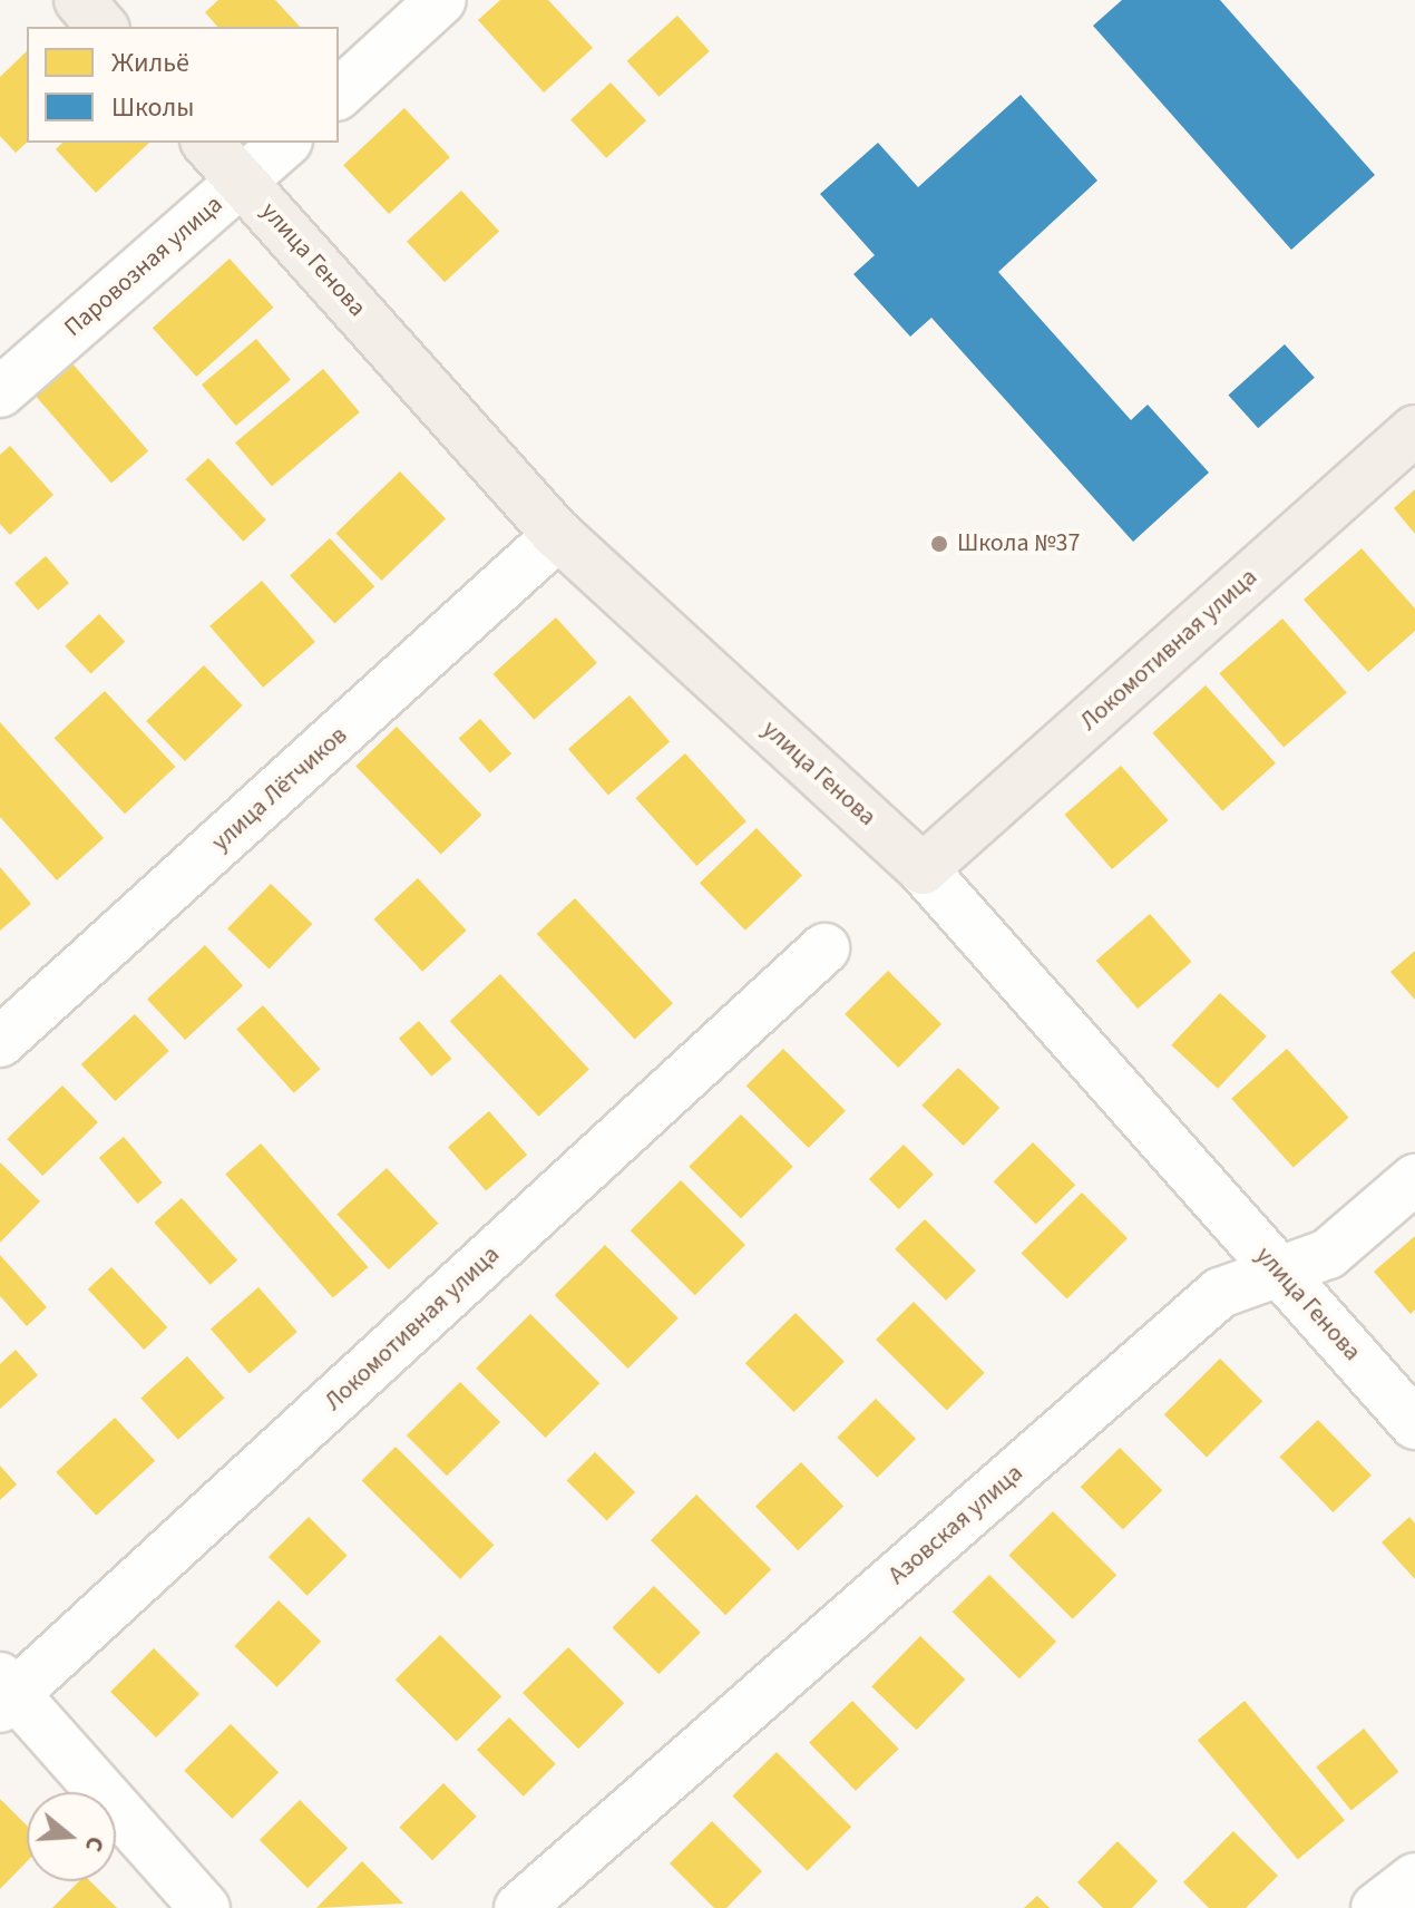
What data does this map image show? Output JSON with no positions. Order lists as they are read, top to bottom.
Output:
{
  "streets": {
    "main road": ["улица Генова", "Локомотивная улица"],
    "street": ["Паровозная улица", "улица Лётчиков", "Азовская улица"]
  },
  "crossings": [
    ["улица Генова", "Паровозная улица"],
    ["улица Генова", "Локомотивная улица"],
    ["улица Генова", "улица Лётчиков"],
    ["улица Генова", "Азовская улица"]
  ],
  "places": ["Школа №37"],
  "legend": ["Жильё", "Школы"],
  "north": "right"
}
